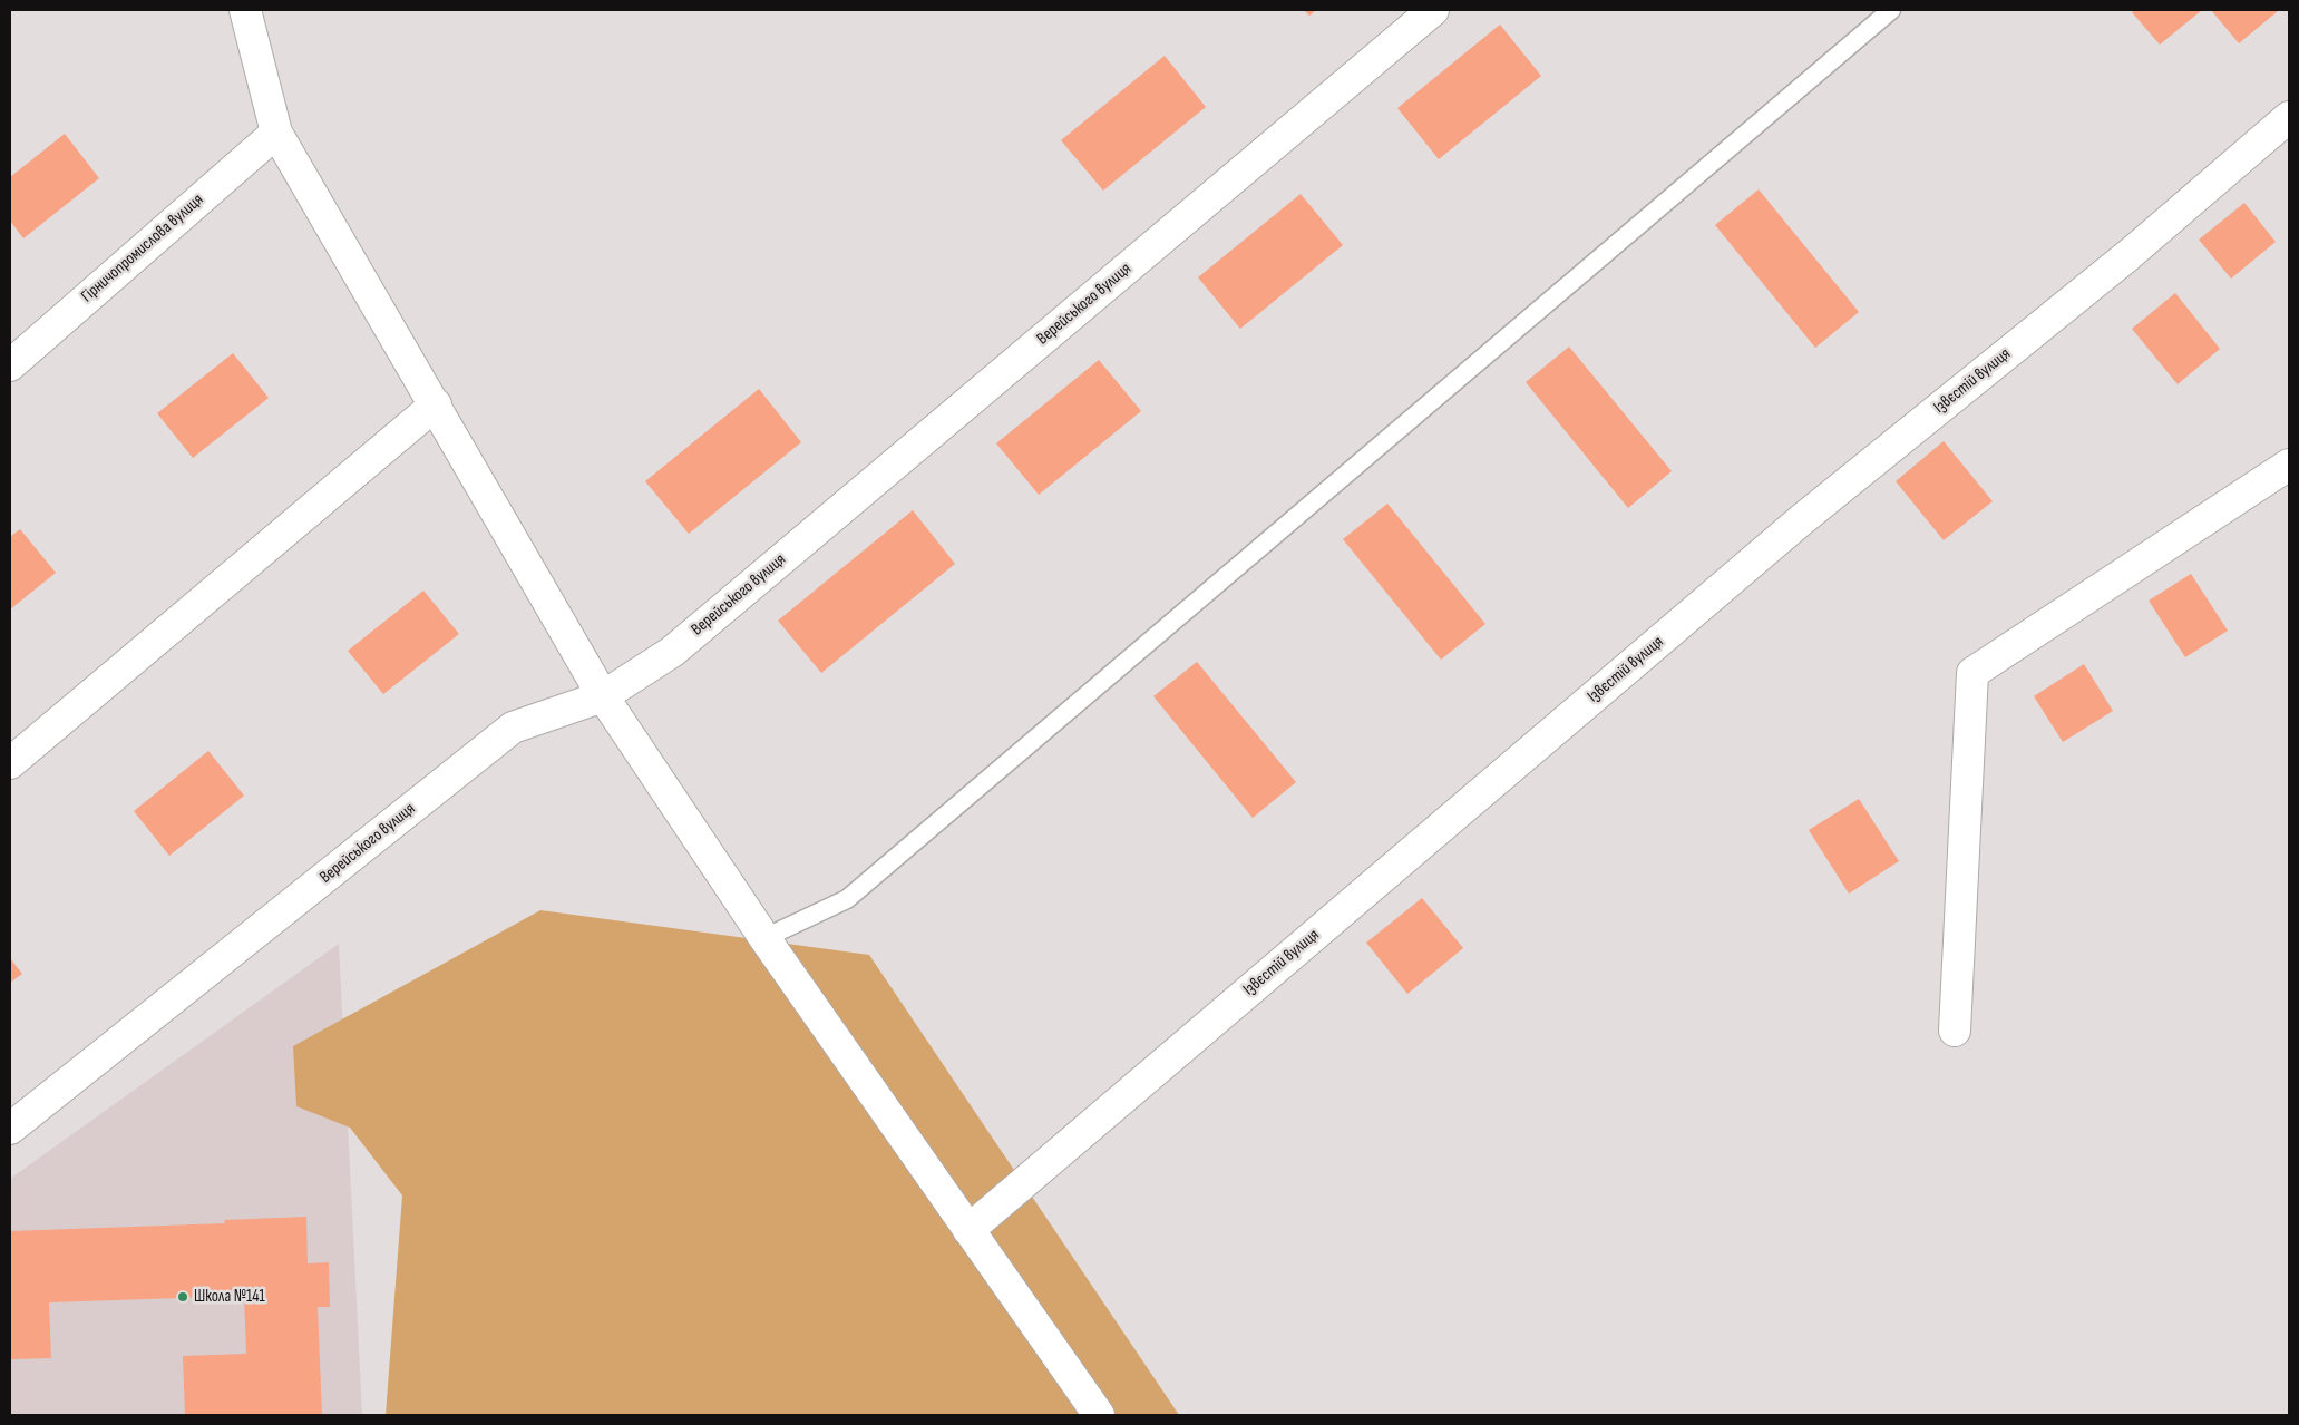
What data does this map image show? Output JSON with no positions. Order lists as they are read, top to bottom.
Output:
{
  "streets": {
    "street": ["Гірничопромислова вулиця", "Верейського вулиця", "Ізвєстій вулиця"]
  },
  "places": ["Школа №141"]
}
